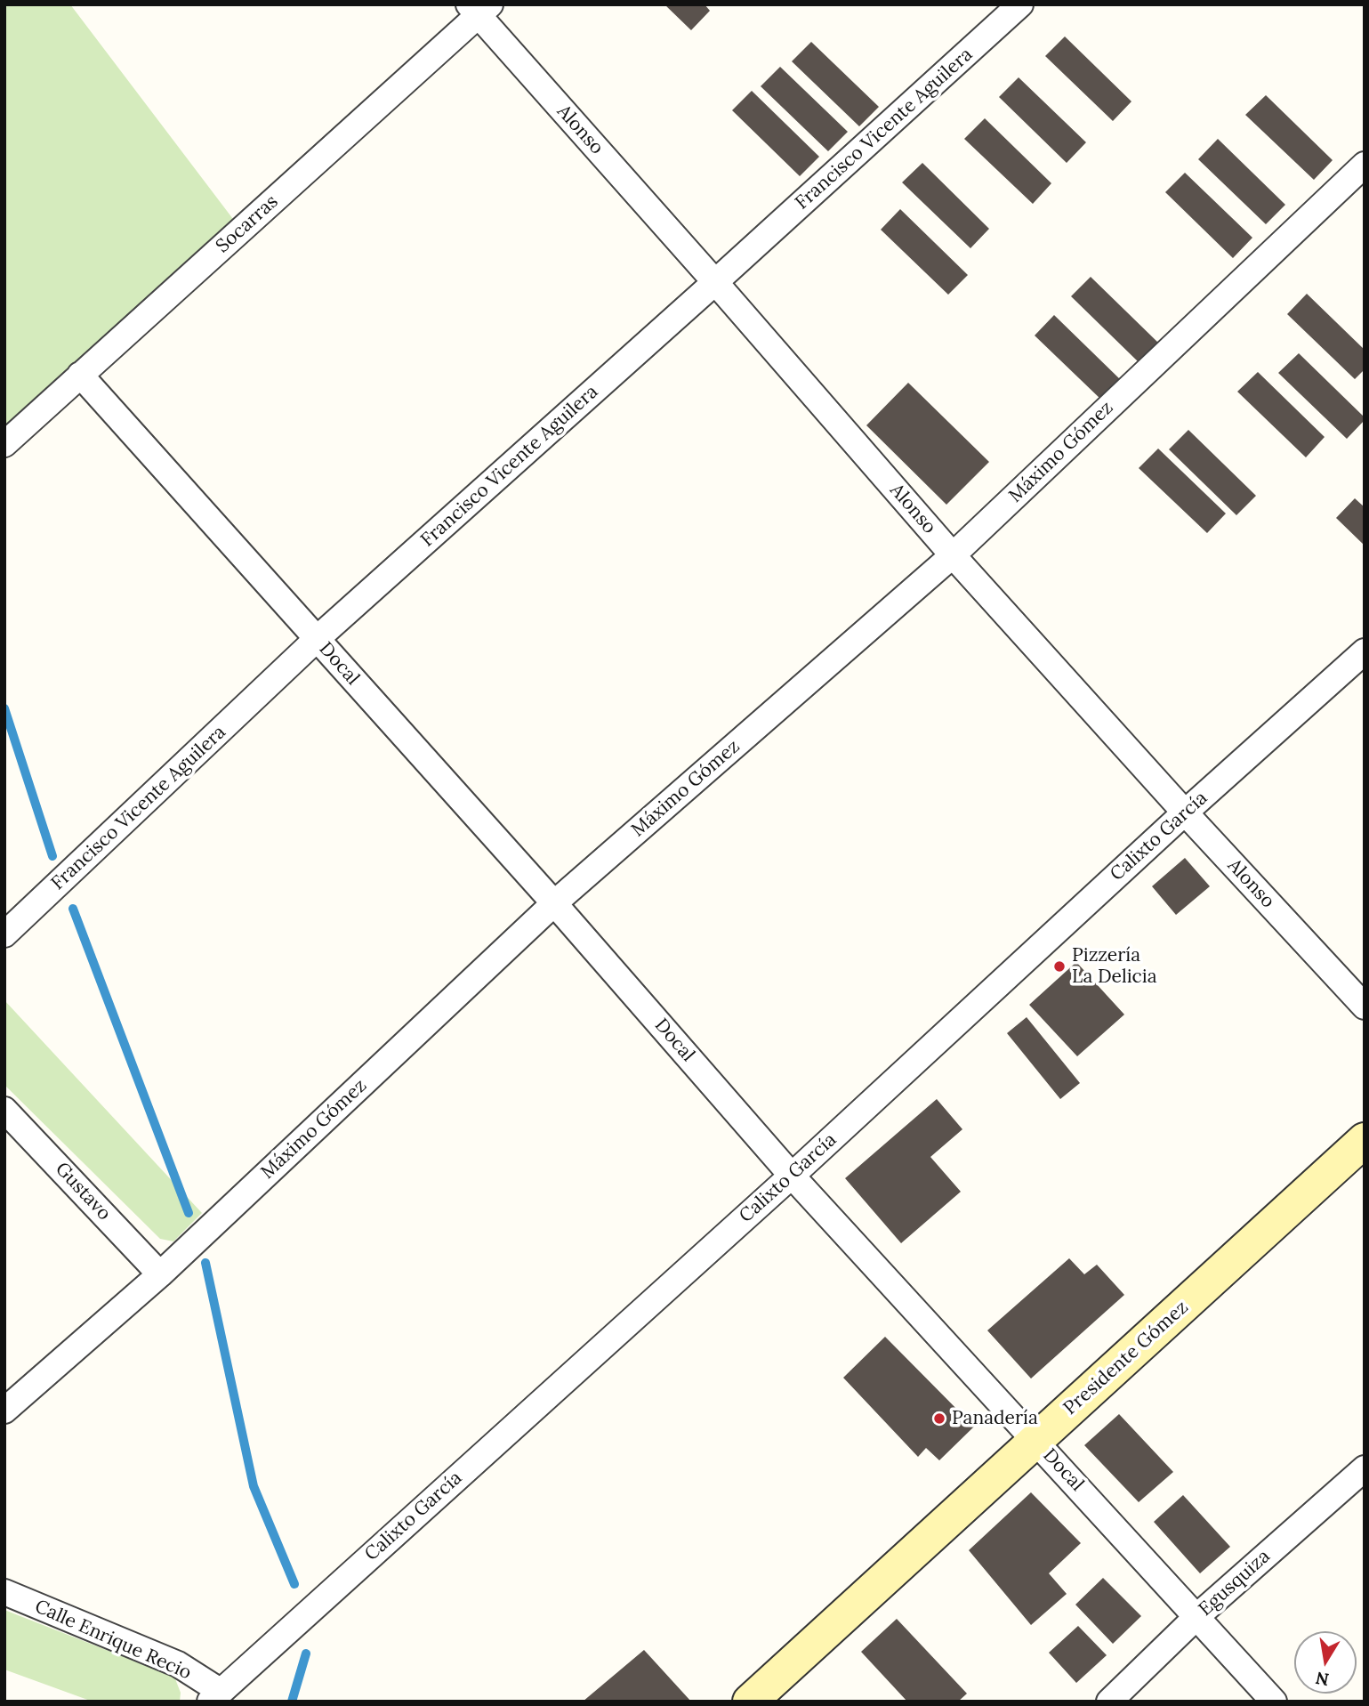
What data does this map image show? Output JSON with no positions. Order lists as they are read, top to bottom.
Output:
{
  "streets": {
    "main road": ["Presidente Gómez"],
    "street": [
      "Francisco Vicente Aguilera",
      "Alonso",
      "Socarras",
      "Máximo Gómez",
      "Docal",
      "Calixto García",
      "Gustavo",
      "Egusquiza",
      "Calle Enrique Recio"
    ]
  },
  "crossings": [
    ["Francisco Vicente Aguilera", "Alonso"],
    ["Francisco Vicente Aguilera", "Docal"],
    ["Alonso", "Socarras"],
    ["Alonso", "Máximo Gómez"],
    ["Alonso", "Calixto García"],
    ["Socarras", "Docal"],
    ["Máximo Gómez", "Docal"],
    ["Máximo Gómez", "Gustavo"],
    ["Docal", "Calixto García"],
    ["Docal", "Presidente Gómez"],
    ["Docal", "Egusquiza"],
    ["Calixto García", "Calle Enrique Recio"]
  ],
  "places": ["Pizzería La Delicia", "Panadería"],
  "north": "bottom"
}
